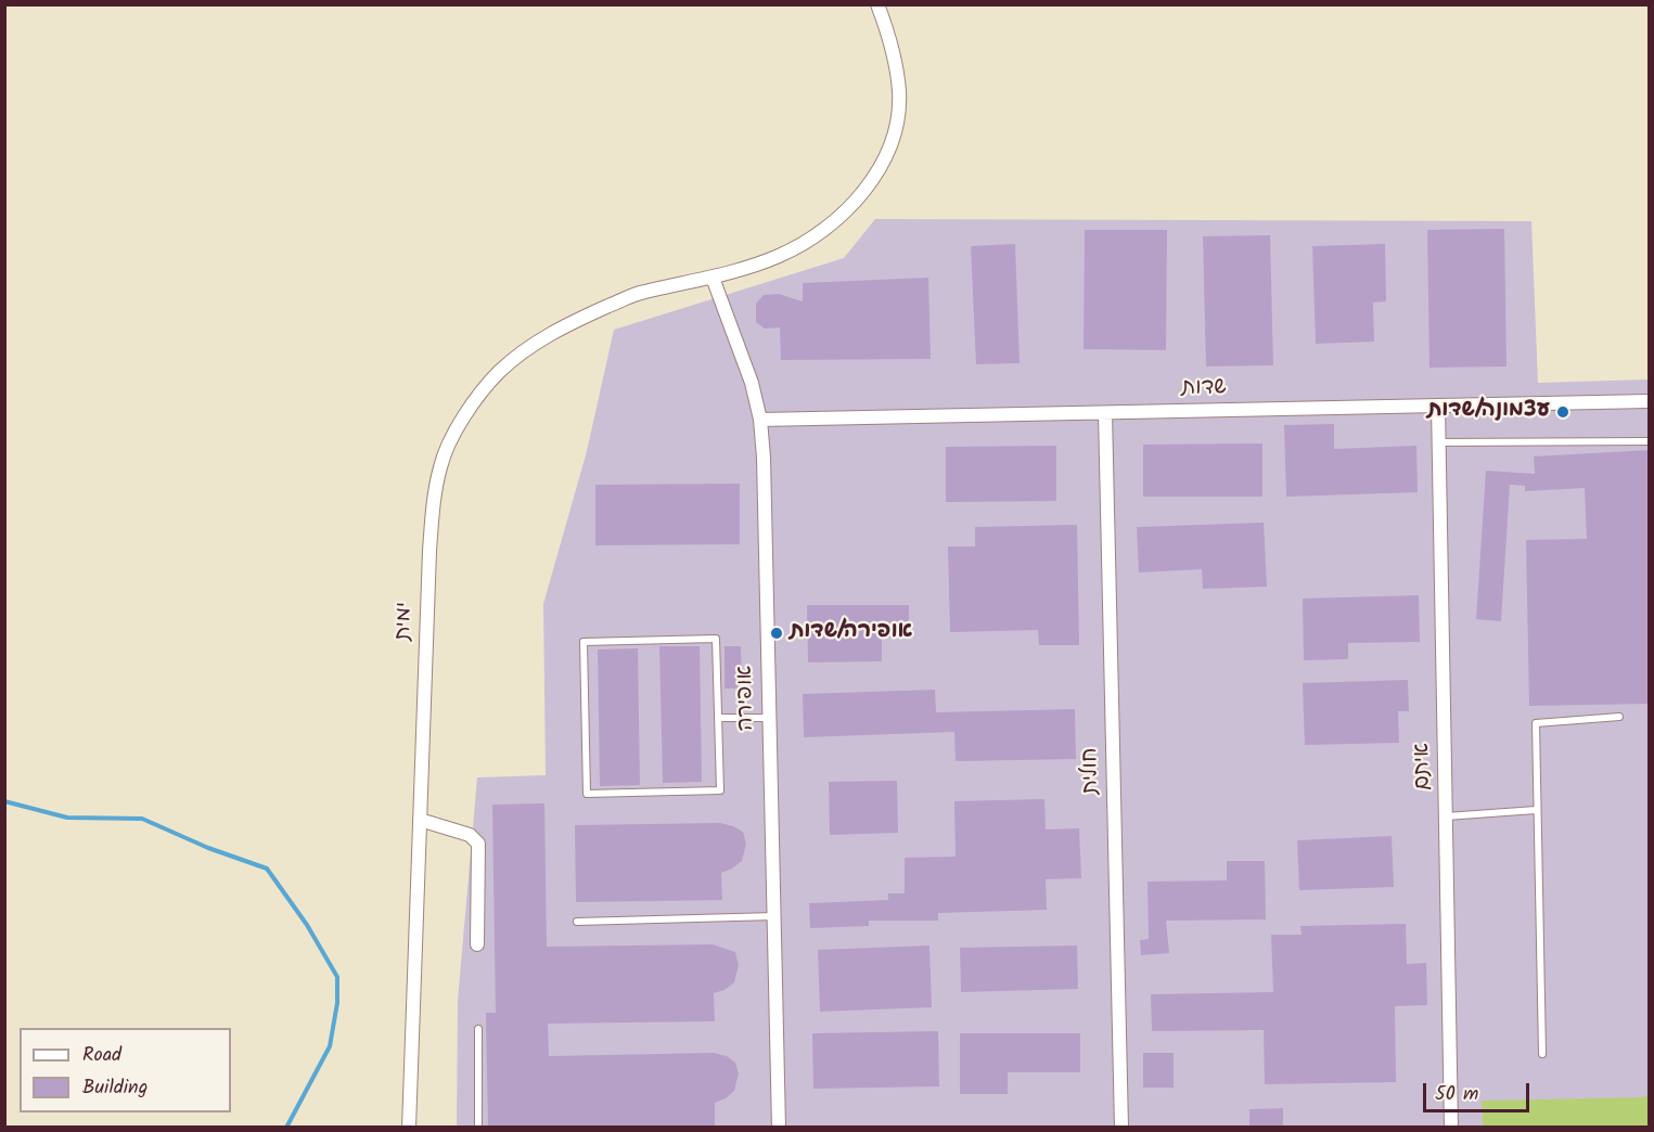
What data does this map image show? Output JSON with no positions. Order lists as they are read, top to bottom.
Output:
{
  "streets": {
    "street": [
      "שדות",
      "ימית",
      "אופירה",
      "איתם",
      "חולית"
    ]
  },
  "crossings": [
    ["שדות", "אופירה"],
    ["שדות", "איתם"],
    ["שדות", "חולית"],
    ["ימית", "אופירה"]
  ],
  "places": ["עצמונה/שדות", "אופירה/שדות"],
  "legend": ["Road", "Building"],
  "scale_bar": "50 m"
}
